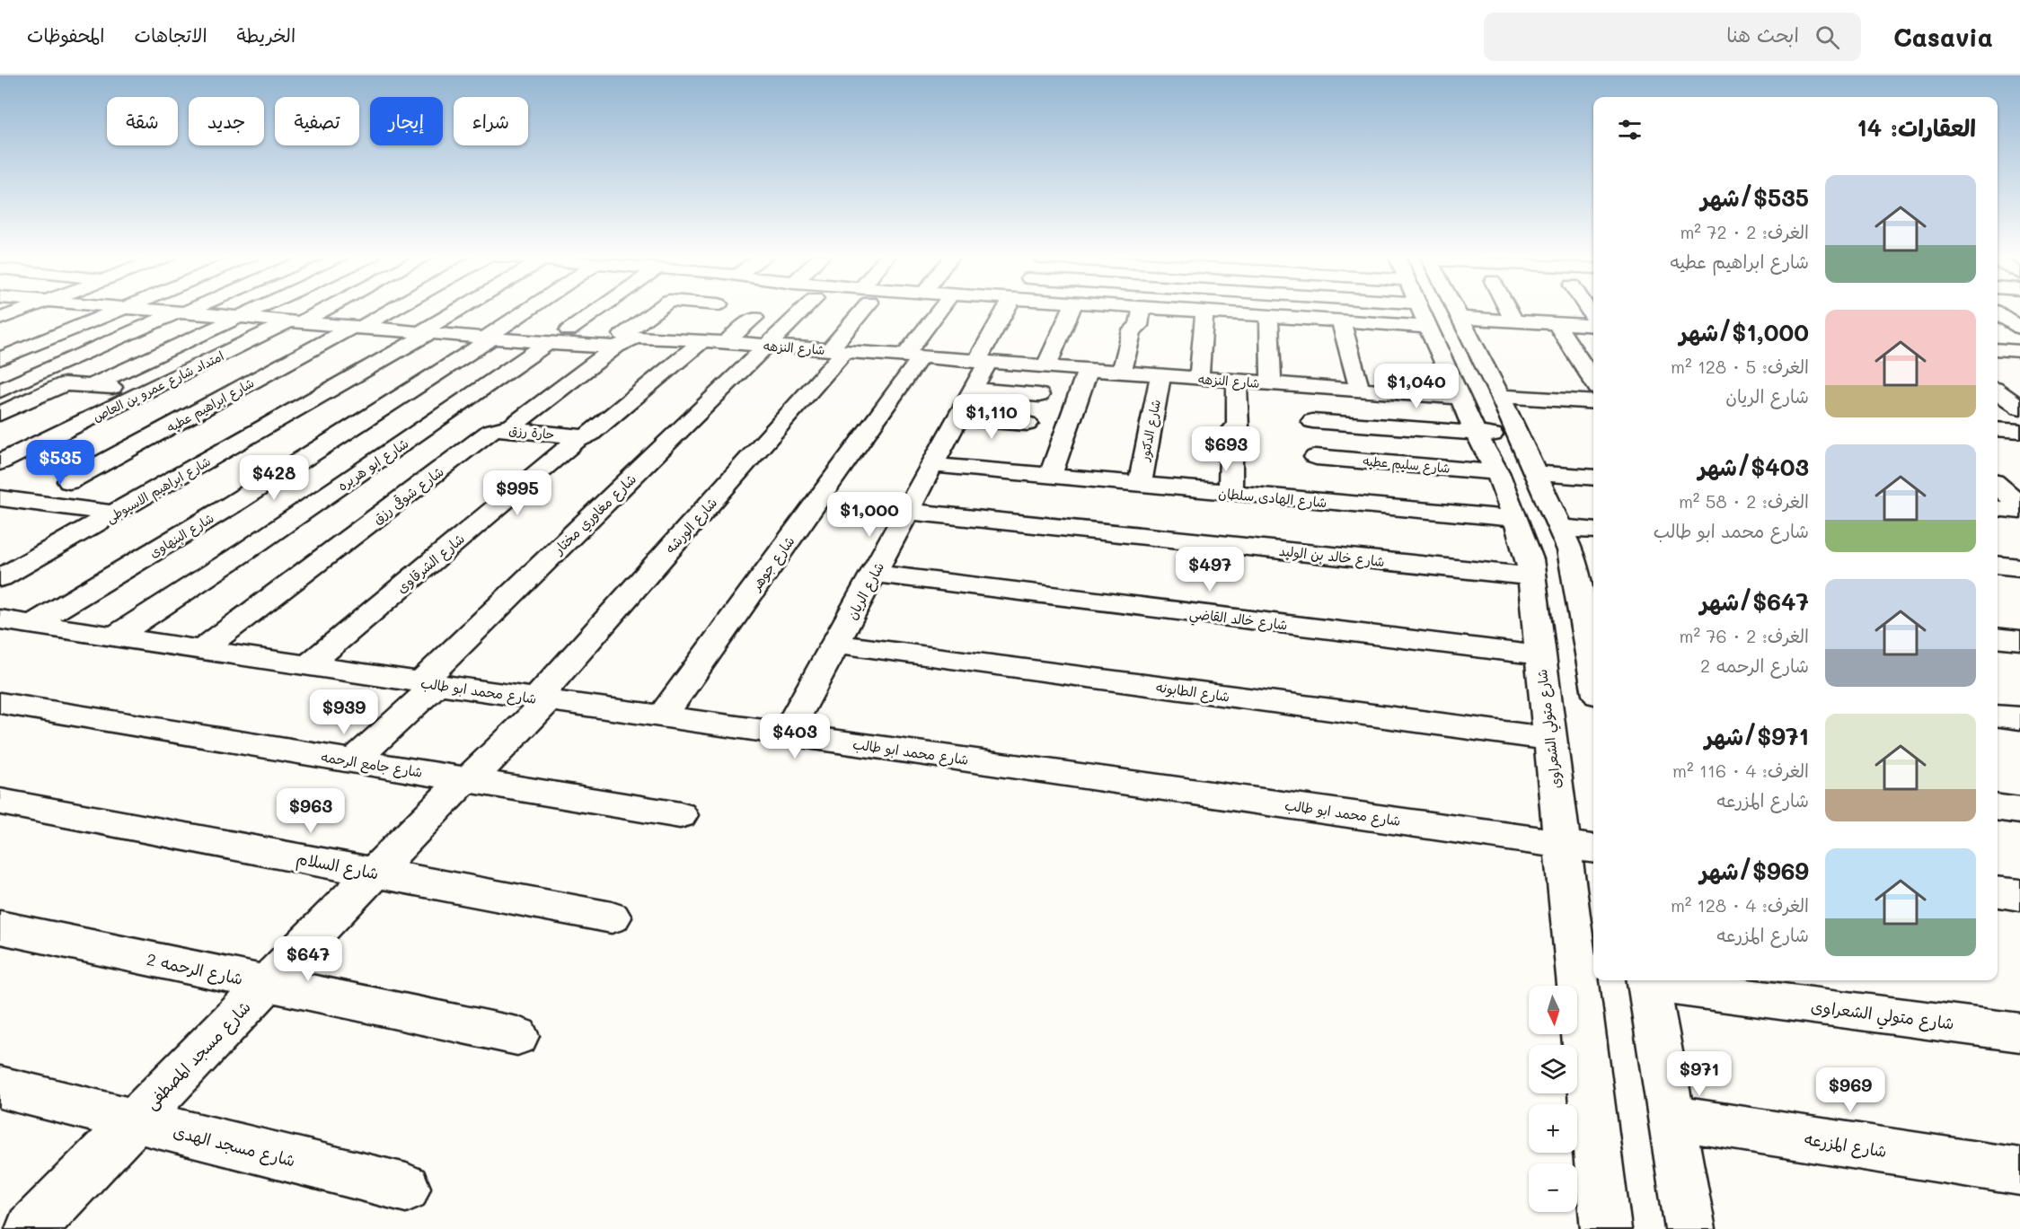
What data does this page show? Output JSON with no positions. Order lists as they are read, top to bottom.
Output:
{
  "streets": {
    "street": [
      "شارع النزهه",
      "امتداد شارع عمرو بن العاص",
      "شارع ابراهيم عطيه",
      "شارع الدكتور",
      "حارة رزق",
      "شارع ابو هريره",
      "شارع سليم عطيه",
      "شارع ابراهيم الاسيوطى",
      "شارع شوقى رزق",
      "شارع الهادى سلطان",
      "شارع مغاوري مختار",
      "شارع الورشه",
      "شارع البنهاوى",
      "شارع خالد بن الوليد",
      "شارع الشرقاوى",
      "شارع جوهر",
      "شارع الريان",
      "شارع خالد القاضي",
      "شارع محمد ابو طالب",
      "شارع الطابونه",
      "شارع متولي الشعراوى",
      "شارع جامع الرحمه",
      "شارع السلام",
      "شارع الرحمه 2",
      "شارع مسجد المصطفى",
      "شارع المزرعه",
      "شارع مسجد الهدى"
    ]
  },
  "crossings": [
    ["شارع النزهه", "امتداد شارع عمرو بن العاص"],
    ["شارع النزهه", "شارع ابراهيم عطيه"],
    ["شارع النزهه", "شارع الدكتور"],
    ["شارع النزهه", "شارع ابو هريره"],
    ["شارع النزهه", "شارع ابراهيم الاسيوطى"],
    ["شارع النزهه", "شارع شوقى رزق"],
    ["شارع النزهه", "شارع مغاوري مختار"],
    ["شارع النزهه", "شارع الورشه"],
    ["شارع النزهه", "شارع البنهاوى"],
    ["شارع النزهه", "شارع الشرقاوى"],
    ["شارع النزهه", "شارع جوهر"],
    ["شارع النزهه", "شارع الريان"],
    ["شارع النزهه", "شارع متولي الشعراوى"],
    ["شارع الدكتور", "شارع الهادى سلطان"],
    ["حارة رزق", "شارع شوقى رزق"],
    ["حارة رزق", "شارع الشرقاوى"],
    ["شارع ابو هريره", "شارع محمد ابو طالب"],
    ["شارع سليم عطيه", "شارع الهادى سلطان"],
    ["شارع سليم عطيه", "شارع متولي الشعراوى"],
    ["شارع شوقى رزق", "شارع محمد ابو طالب"],
    ["شارع الهادى سلطان", "شارع الريان"],
    ["شارع الهادى سلطان", "شارع متولي الشعراوى"],
    ["شارع مغاوري مختار", "شارع محمد ابو طالب"],
    ["شارع مغاوري مختار", "شارع جامع الرحمه"],
    ["شارع الورشه", "شارع محمد ابو طالب"],
    ["شارع الورشه", "شارع مسجد المصطفى"],
    ["شارع البنهاوى", "شارع محمد ابو طالب"],
    ["شارع خالد بن الوليد", "شارع الريان"],
    ["شارع خالد بن الوليد", "شارع متولي الشعراوى"],
    ["شارع الشرقاوى", "شارع محمد ابو طالب"],
    ["شارع جوهر", "شارع محمد ابو طالب"],
    ["شارع الريان", "شارع خالد القاضي"],
    ["شارع الريان", "شارع محمد ابو طالب"],
    ["شارع الريان", "شارع الطابونه"],
    ["شارع خالد القاضي", "شارع متولي الشعراوى"],
    ["شارع محمد ابو طالب", "شارع متولي الشعراوى"],
    ["شارع محمد ابو طالب", "شارع مسجد المصطفى"],
    ["شارع الطابونه", "شارع متولي الشعراوى"],
    ["شارع متولي الشعراوى", "شارع المزرعه"],
    ["شارع جامع الرحمه", "شارع مسجد المصطفى"],
    ["شارع السلام", "شارع مسجد المصطفى"],
    ["شارع الرحمه 2", "شارع مسجد المصطفى"],
    ["شارع مسجد المصطفى", "شارع مسجد الهدى"]
  ],
  "north": "bottom",
  "page": {
    "header": "Casavia",
    "search": "ابحث هنا",
    "nav": ["الخريطة", "الاتجاهات", "المحفوظات"],
    "chip": [
      "شراء",
      "إيجار",
      "تصفية",
      "جديد",
      "شقة"
    ],
    "heading": "العقارات: 14",
    "list": [
      {
        "name": "$535/شهر",
        "note": "الغرف: 2 · 72 m² · شارع ابراهيم عطيه"
      },
      {
        "name": "$1,000/شهر",
        "note": "الغرف: 5 · 128 m² · شارع الريان"
      },
      {
        "name": "$403/شهر",
        "note": "الغرف: 2 · 58 m² · شارع محمد ابو طالب"
      },
      {
        "name": "$647/شهر",
        "note": "الغرف: 2 · 76 m² · شارع الرحمه 2"
      },
      {
        "name": "$971/شهر",
        "note": "الغرف: 4 · 116 m² · شارع المزرعه"
      },
      {
        "name": "$969/شهر",
        "note": "الغرف: 4 · 128 m² · شارع المزرعه"
      }
    ],
    "price": [
      "$1,040",
      "$1,110",
      "$693",
      "$535",
      "$428",
      "$995",
      "$1,000",
      "$497",
      "$939",
      "$403",
      "$963",
      "$647",
      "$971",
      "$969"
    ],
    "map_buttons": ["+", "−"]
  }
}
